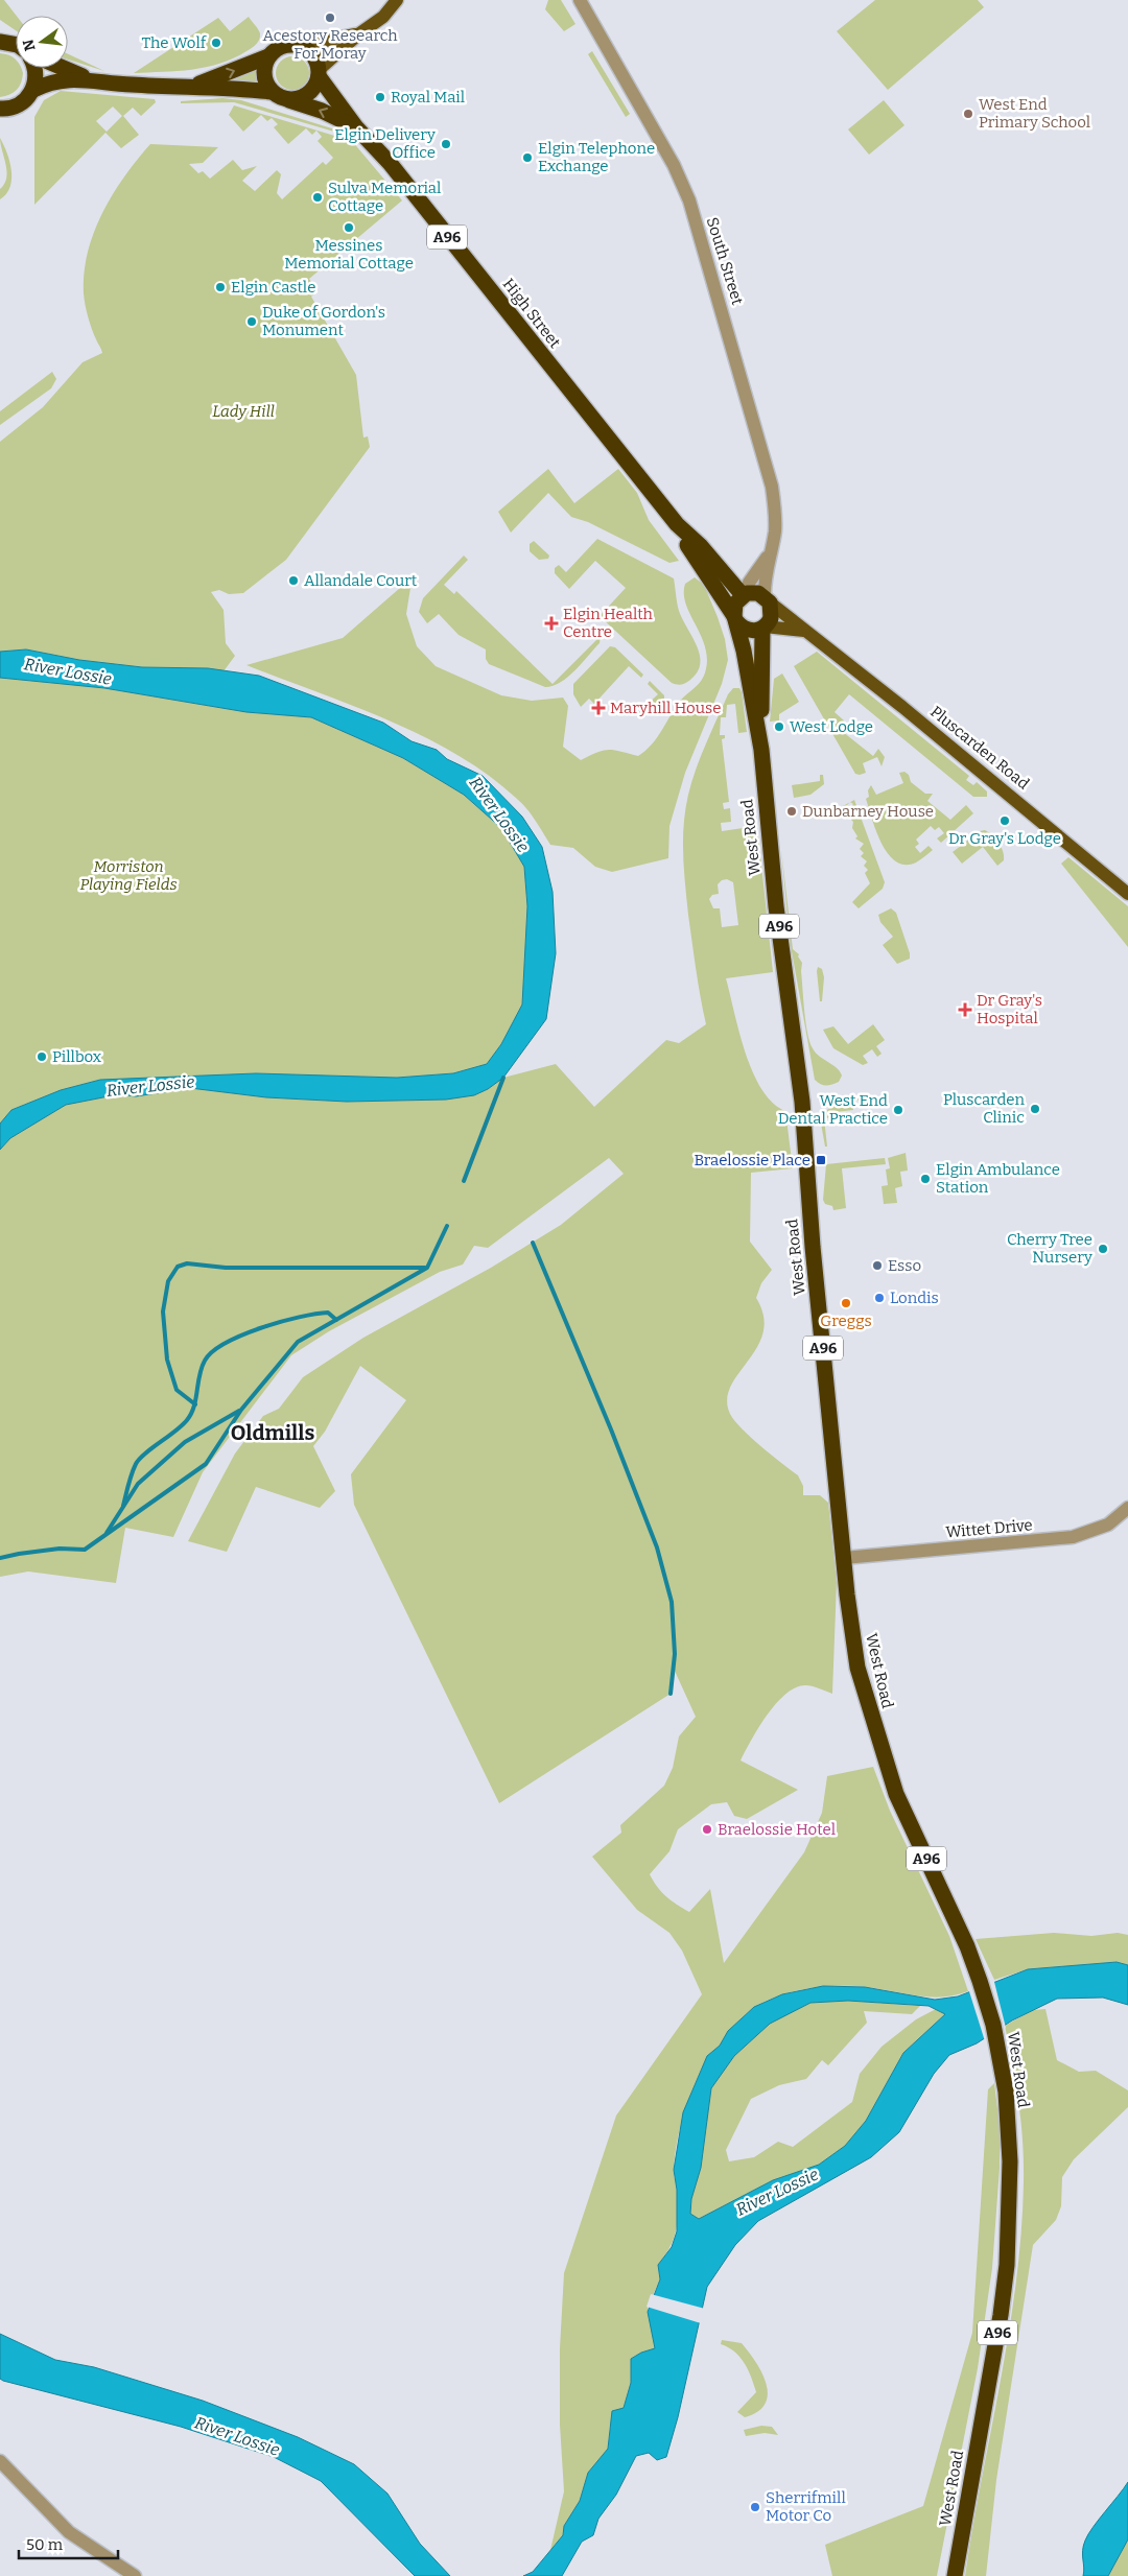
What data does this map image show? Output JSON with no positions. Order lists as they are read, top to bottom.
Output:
{
  "streets": {
    "highway": ["A96", "High Street", "West Road"],
    "main road": ["Pluscarden Road"],
    "street": ["South Street", "Wittet Drive"]
  },
  "crossings": [
    ["A96", "South Street"],
    ["A96", "High Street"],
    ["A96", "Pluscarden Road"],
    ["A96", "West Road"],
    ["South Street", "High Street"],
    ["South Street", "Pluscarden Road"],
    ["South Street", "West Road"],
    ["High Street", "Pluscarden Road"],
    ["High Street", "West Road"],
    ["Pluscarden Road", "West Road"],
    ["West Road", "Wittet Drive"]
  ],
  "districts": ["Oldmills"],
  "water": ["River Lossie"],
  "parks": ["Lady Hill", "Morriston Playing Fields"],
  "places": {
    "other": [
      "Acestory Research For Moray",
      "The Wolf",
      "Royal Mail",
      "West End Primary School",
      "Elgin Delivery Office",
      "Elgin Telephone Exchange",
      "Sulva Memorial Cottage",
      "Messines Memorial Cottage",
      "Elgin Castle",
      "Duke of Gordon's Monument",
      "Allandale Court",
      "West Lodge",
      "Dunbarney House",
      "Dr Gray's Lodge",
      "Pillbox",
      "Pluscarden Clinic",
      "West End Dental Practice",
      "Elgin Ambulance Station",
      "Cherry Tree Nursery",
      "Esso",
      "Londis",
      "Greggs",
      "Braelossie Hotel",
      "Sherrifmill Motor Co"
    ],
    "health": ["Elgin Health Centre", "Maryhill House", "Dr Gray's Hospital"],
    "transit": ["Braelossie Place"]
  },
  "scale_bar": "50 m",
  "north": "left"
}
